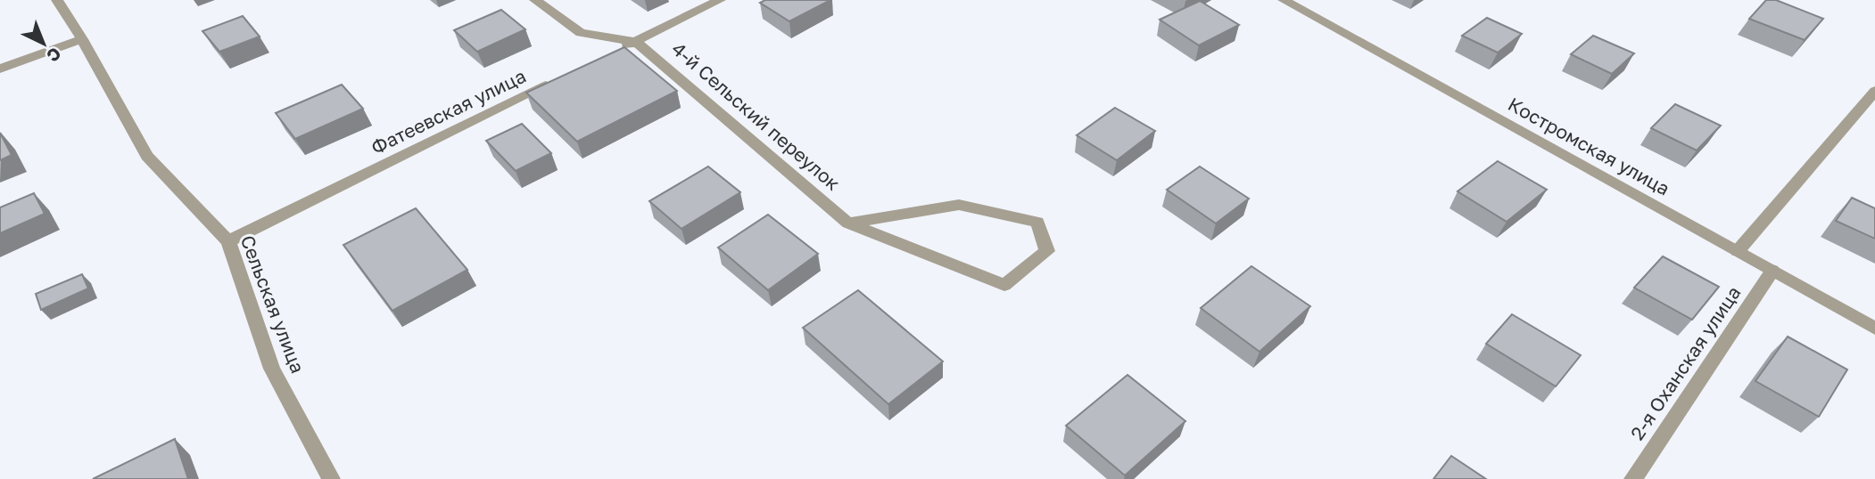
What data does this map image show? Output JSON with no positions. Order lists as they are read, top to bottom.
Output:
{
  "streets": {
    "street": [
      "Фатеевская улица",
      "4-й Сельский переулок",
      "Костромская улица",
      "Сельская улица",
      "2-я Оханская улица"
    ]
  },
  "crossings": [
    ["Фатеевская улица", "Сельская улица"],
    ["Костромская улица", "2-я Оханская улица"]
  ],
  "north": "bottom right"
}
